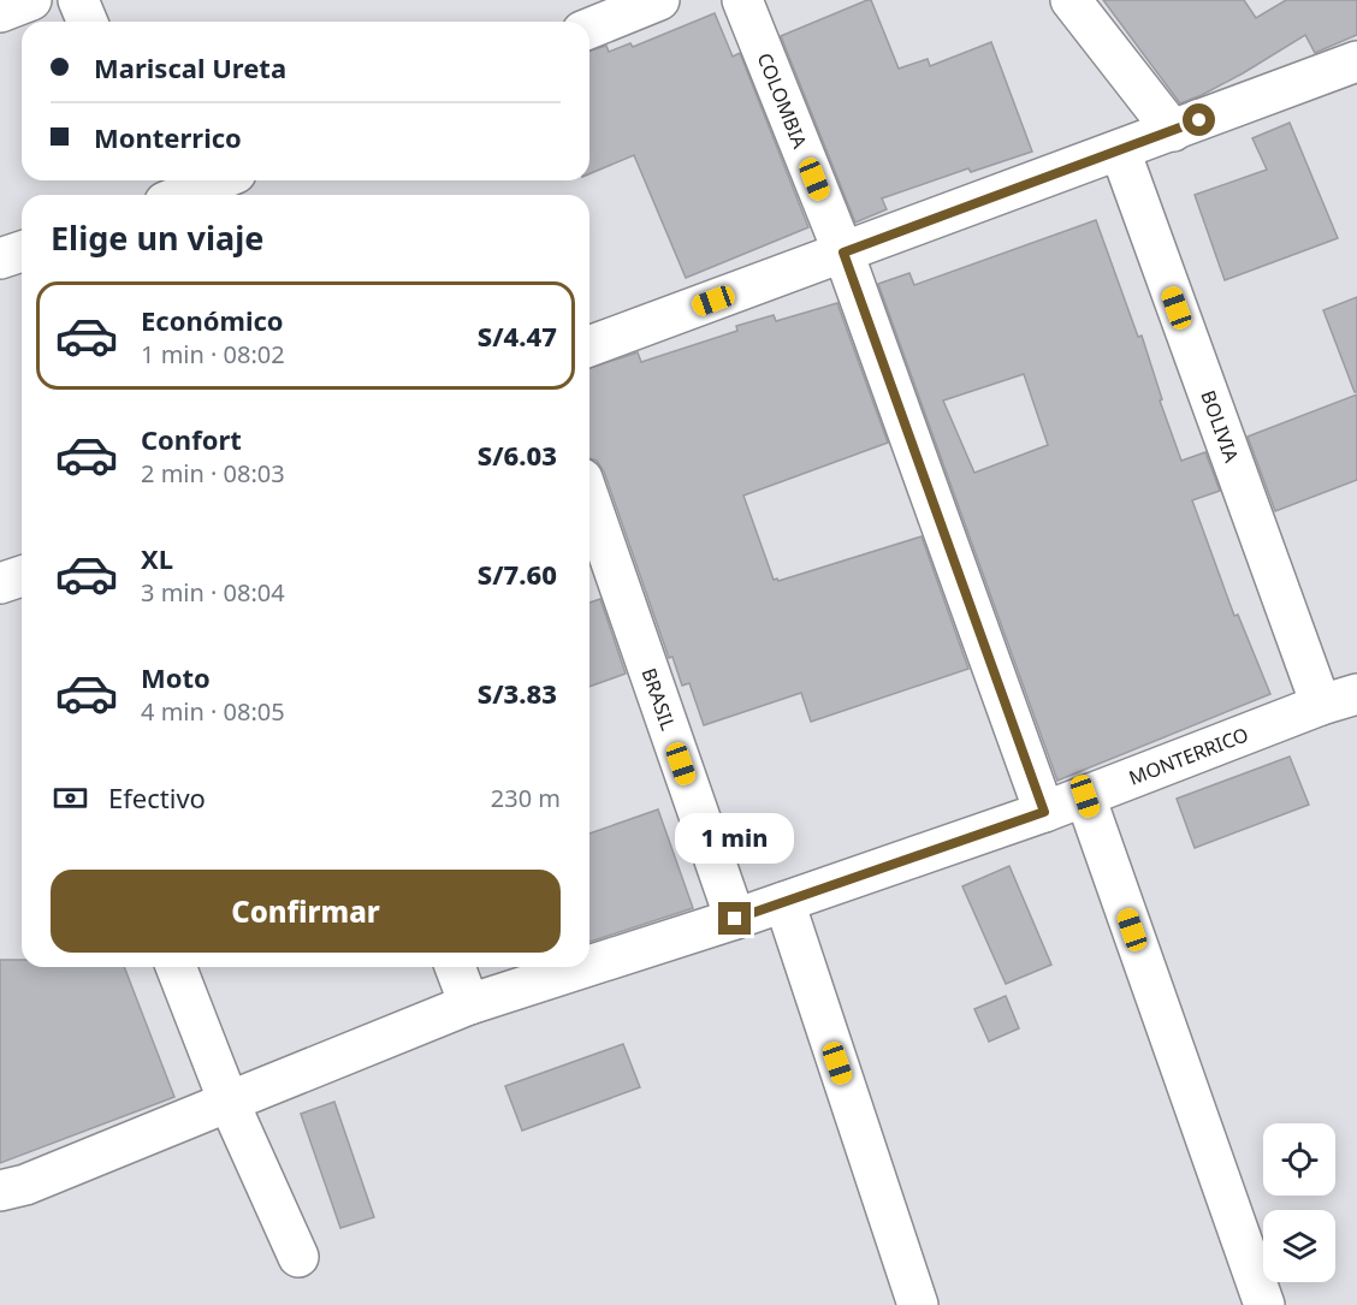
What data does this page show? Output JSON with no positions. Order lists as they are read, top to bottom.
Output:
{
  "streets": {
    "street": [
      "COLOMBIA",
      "BOLIVIA",
      "BRASIL",
      "MONTERRICO"
    ]
  },
  "crossings": [
    ["COLOMBIA", "MONTERRICO"],
    ["BOLIVIA", "MONTERRICO"],
    ["BRASIL", "MONTERRICO"]
  ],
  "page": {
    "banner": ["Mariscal Ureta", "Monterrico"],
    "heading": "Elige un viaje",
    "list": [
      {
        "name": "Económico",
        "note": "1 min · 08:02",
        "value": "S/4.47"
      },
      {
        "name": "Confort",
        "note": "2 min · 08:03",
        "value": "S/6.03"
      },
      {
        "name": "XL",
        "note": "3 min · 08:04",
        "value": "S/7.60"
      },
      {
        "name": "Moto",
        "note": "4 min · 08:05",
        "value": "S/3.83"
      }
    ],
    "pay": ["Efectivo", "230 m"],
    "bubble": "1 min",
    "buttons": "Confirmar"
  }
}
